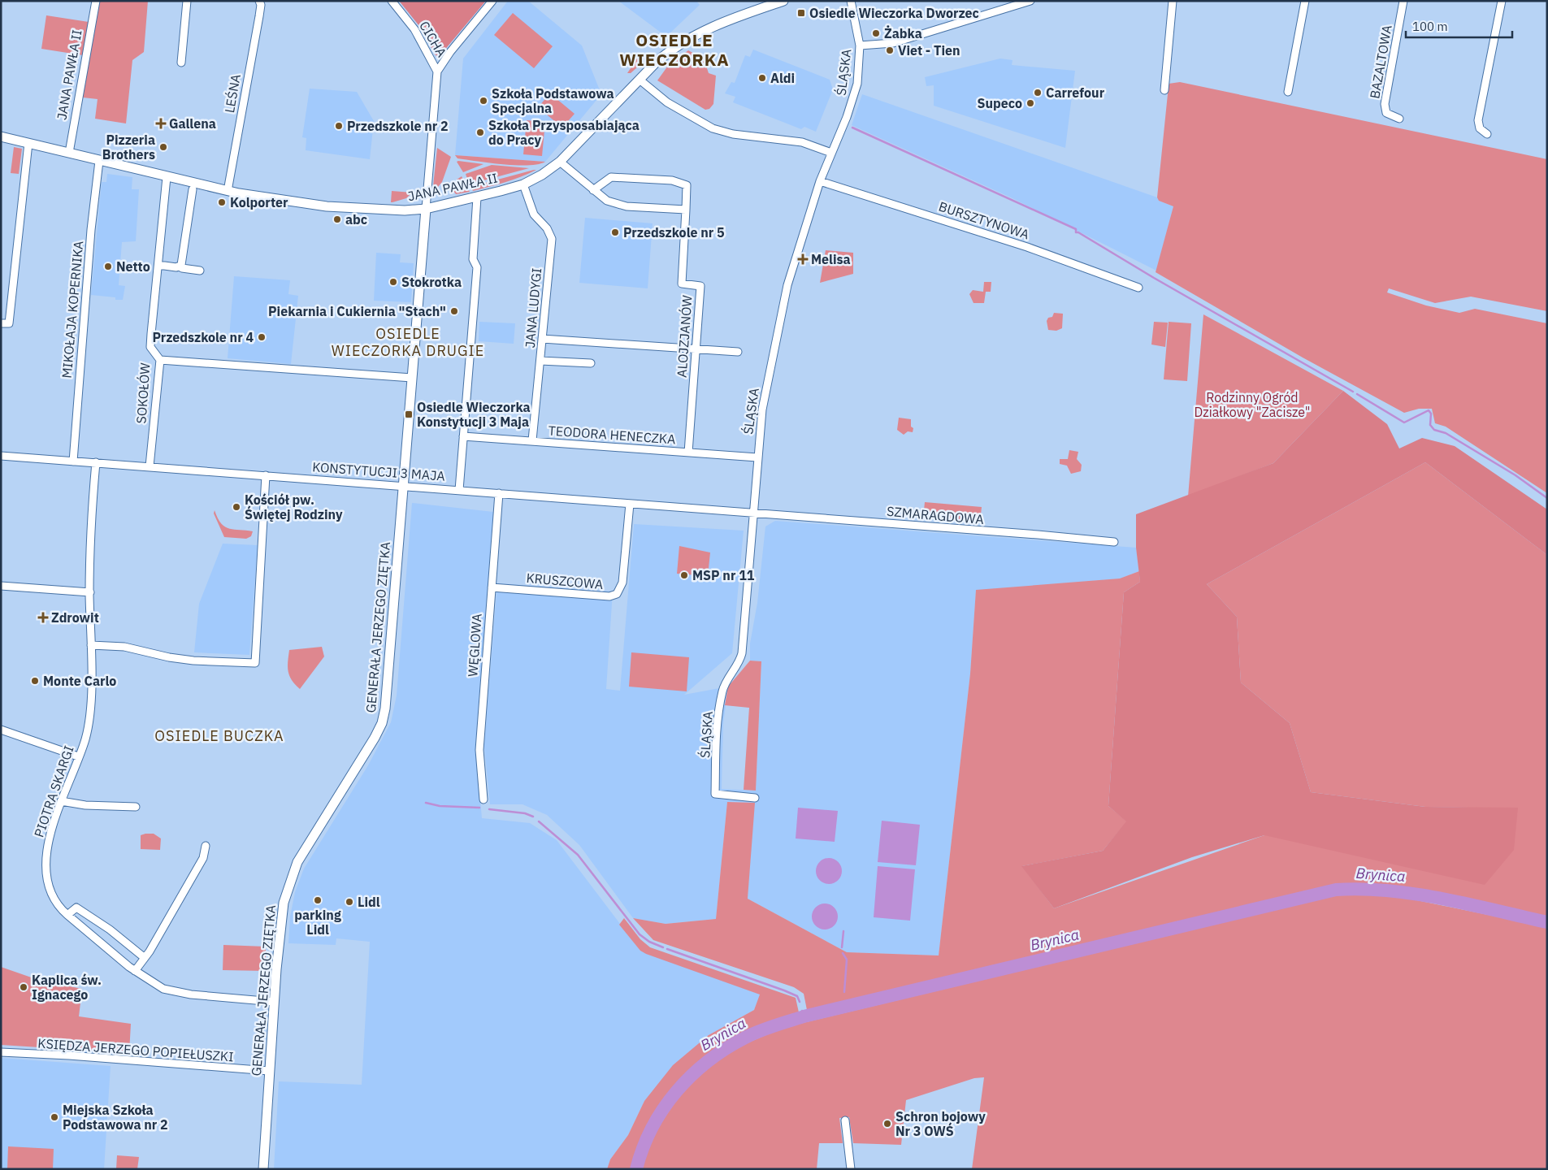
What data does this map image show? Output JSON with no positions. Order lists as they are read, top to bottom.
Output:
{
  "streets": {
    "street": [
      "CICHA",
      "BAZALTOWA",
      "ŚLĄSKA",
      "JANA PAWŁA II",
      "LEŚNA",
      "BURSZTYNOWA",
      "JANA LUDYGI",
      "MIKOŁAJA KOPERNIKA",
      "ALOJZJANÓW",
      "SOKOŁÓW",
      "TEODORA HENECZKA",
      "KONSTYTUCJI 3 MAJA",
      "SZMARAGDOWA",
      "KRUSZCOWA",
      "GENERAŁA JERZEGO ZIĘTKA",
      "WĘGLOWA",
      "PIOTRA SKARGI",
      "KSIĘDZA JERZEGO POPIEŁUSZKI"
    ]
  },
  "crossings": [
    ["ŚLĄSKA", "BURSZTYNOWA"],
    ["ŚLĄSKA", "TEODORA HENECZKA"],
    ["ŚLĄSKA", "KONSTYTUCJI 3 MAJA"],
    ["ŚLĄSKA", "SZMARAGDOWA"],
    ["JANA PAWŁA II", "LEŚNA"],
    ["JANA PAWŁA II", "JANA LUDYGI"],
    ["JANA PAWŁA II", "MIKOŁAJA KOPERNIKA"],
    ["JANA PAWŁA II", "SOKOŁÓW"],
    ["JANA PAWŁA II", "GENERAŁA JERZEGO ZIĘTKA"],
    ["JANA LUDYGI", "TEODORA HENECZKA"],
    ["MIKOŁAJA KOPERNIKA", "KONSTYTUCJI 3 MAJA"],
    ["ALOJZJANÓW", "TEODORA HENECZKA"],
    ["SOKOŁÓW", "KONSTYTUCJI 3 MAJA"],
    ["KONSTYTUCJI 3 MAJA", "SZMARAGDOWA"],
    ["KONSTYTUCJI 3 MAJA", "KRUSZCOWA"],
    ["KONSTYTUCJI 3 MAJA", "GENERAŁA JERZEGO ZIĘTKA"],
    ["KONSTYTUCJI 3 MAJA", "WĘGLOWA"],
    ["KONSTYTUCJI 3 MAJA", "PIOTRA SKARGI"],
    ["KRUSZCOWA", "WĘGLOWA"],
    ["GENERAŁA JERZEGO ZIĘTKA", "PIOTRA SKARGI"],
    ["GENERAŁA JERZEGO ZIĘTKA", "KSIĘDZA JERZEGO POPIEŁUSZKI"]
  ],
  "districts": ["OSIEDLE WIECZORKA", "OSIEDLE WIECZORKA DRUGIE", "OSIEDLE BUCZKA"],
  "water": ["Brynica"],
  "parks": ["Rodzinny Ogród Działkowy \"Zacisze\""],
  "places": {
    "transit": ["Osiedle Wieczorka Dworzec", "Osiedle Wieczorka Konstytucji 3 Maja"],
    "other": [
      "Żabka",
      "Viet - Tien",
      "Aldi",
      "Carrefour",
      "Szkoła Podstawowa Specjalna",
      "Supeco",
      "Przedszkole nr 2",
      "Szkoła Przysposabiająca do Pracy",
      "Pizzeria Brothers",
      "Kolporter",
      "abc",
      "Przedszkole nr 5",
      "Netto",
      "Stokrotka",
      "Piekarnia i Cukiernia \"Stach\"",
      "Przedszkole nr 4",
      "Kościół pw. Świętej Rodziny",
      "MSP nr 11",
      "Monte Carlo",
      "parking Lidl",
      "Lidl",
      "Kaplica św. Ignacego",
      "Miejska Szkoła Podstawowa nr 2",
      "Schron bojowy Nr 3 OWŚ"
    ],
    "health": ["Gallena", "Melisa", "Zdrowit"]
  },
  "scale_bar": "100 m"
}
